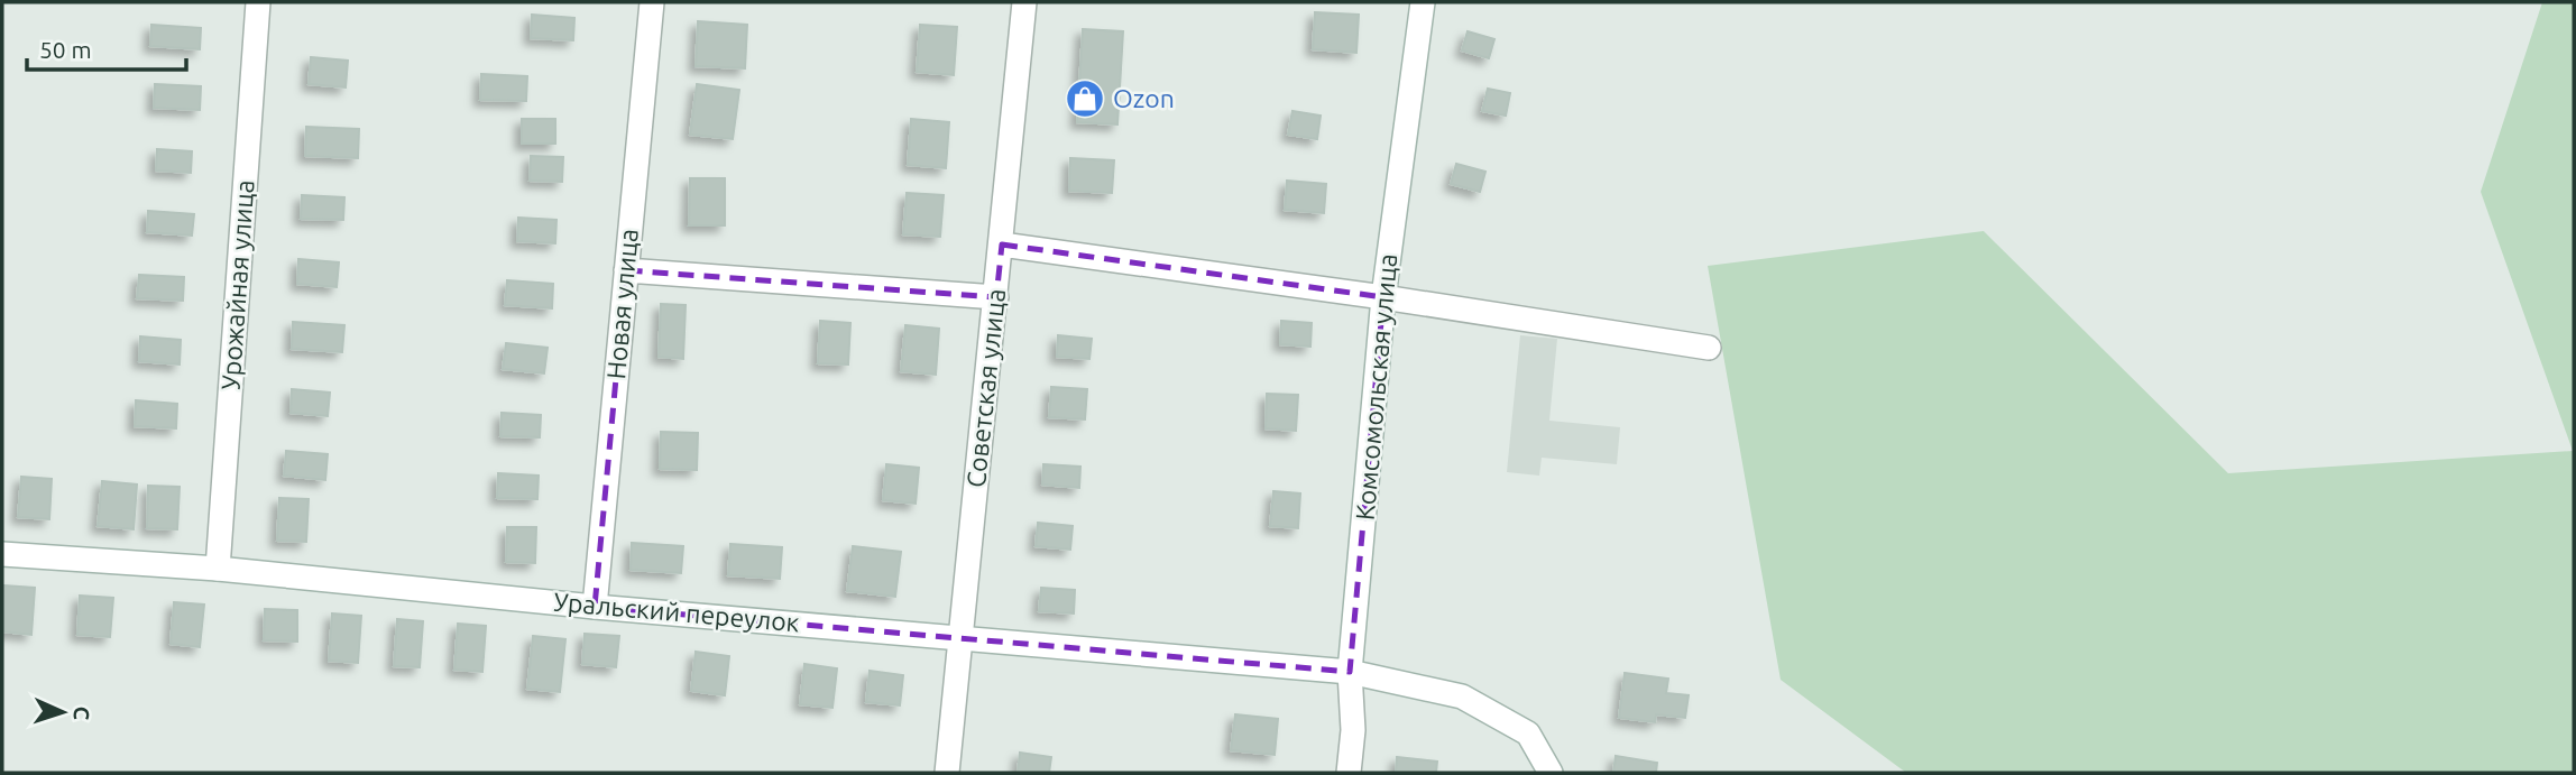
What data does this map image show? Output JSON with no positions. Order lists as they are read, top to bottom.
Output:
{
  "streets": {
    "street": [
      "Урожайная улица",
      "Новая улица",
      "Комсомольская улица",
      "Советская улица",
      "Уральский переулок"
    ]
  },
  "crossings": [
    ["Урожайная улица", "Уральский переулок"],
    ["Новая улица", "Уральский переулок"],
    ["Комсомольская улица", "Уральский переулок"],
    ["Советская улица", "Уральский переулок"]
  ],
  "places": {
    "shop": ["Ozon"]
  },
  "scale_bar": "50 m",
  "north": "right"
}
